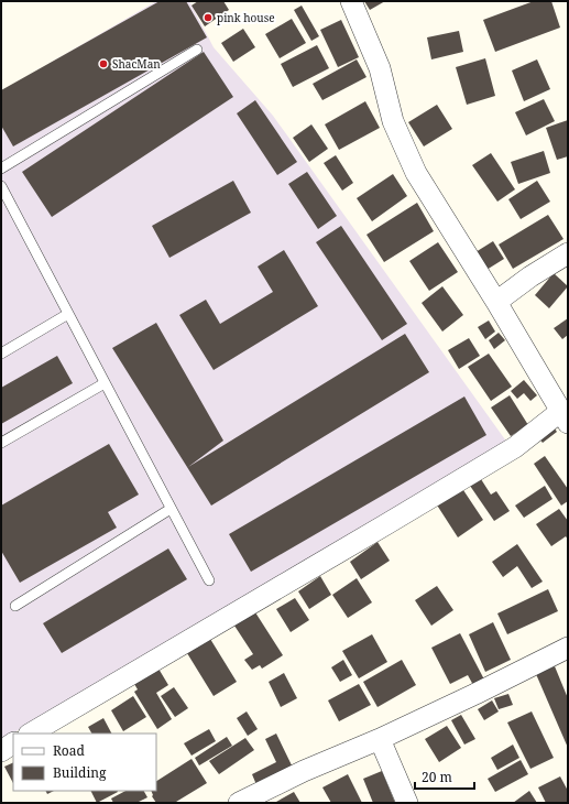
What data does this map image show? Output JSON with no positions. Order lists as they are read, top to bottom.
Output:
{
  "places": ["pink house", "ShacMan"],
  "legend": ["Road", "Building"],
  "scale_bar": "20 m"
}
